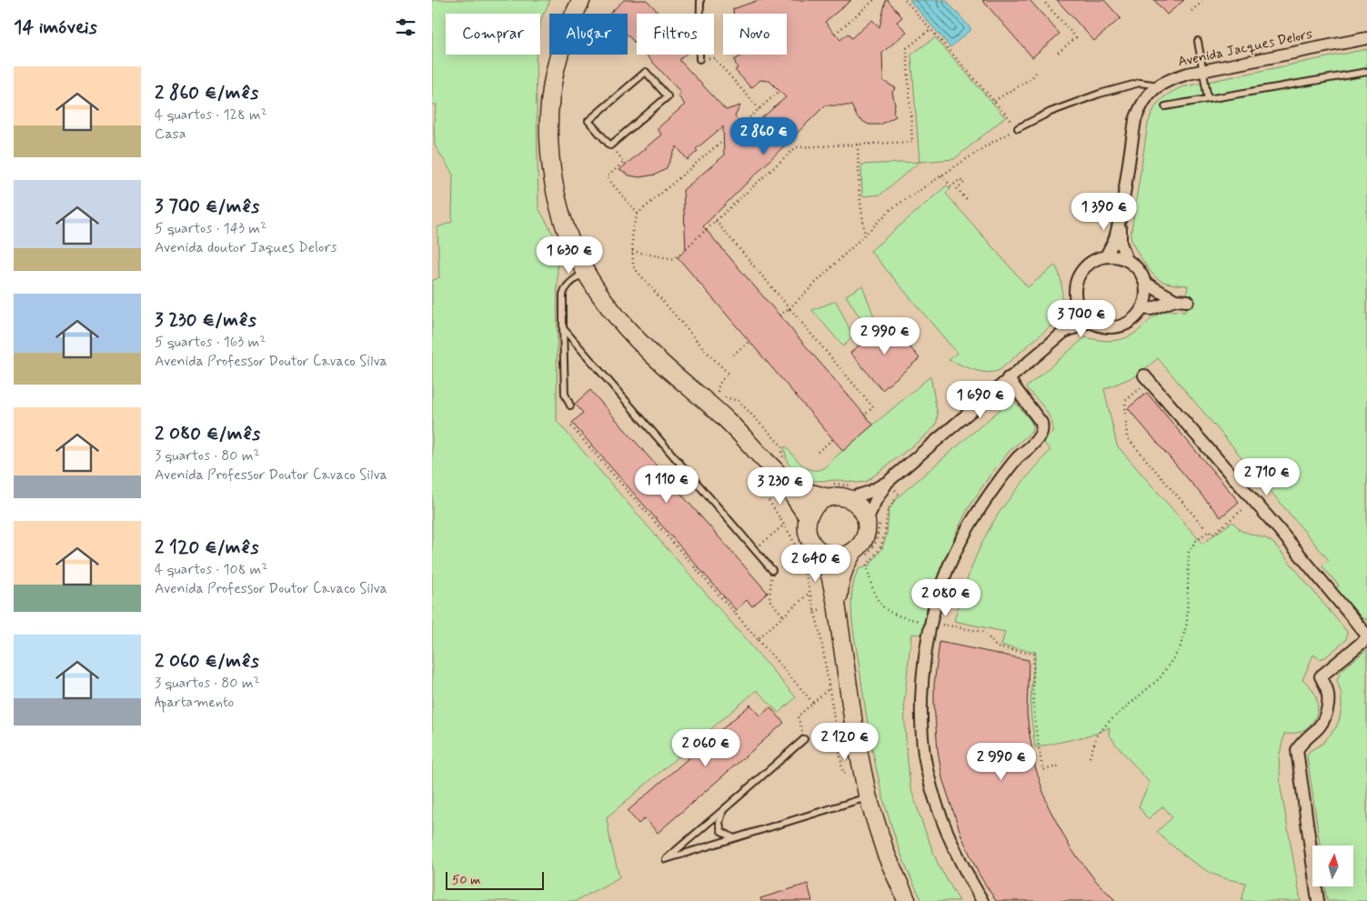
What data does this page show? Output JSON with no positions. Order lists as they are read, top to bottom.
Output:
{
  "streets": {
    "street": ["Avenida Jacques Delors"]
  },
  "scale_bar": "50 m",
  "north": "top",
  "page": {
    "heading": "14 imóveis",
    "chip": [
      "Comprar",
      "Alugar",
      "Filtros",
      "Novo"
    ],
    "list": [
      {
        "name": "2 860 €/mês",
        "note": "4 quartos · 128 m² · Casa"
      },
      {
        "name": "3 700 €/mês",
        "note": "5 quartos · 143 m² · Avenida doutor Jaques Delors"
      },
      {
        "name": "3 230 €/mês",
        "note": "5 quartos · 163 m² · Avenida Professor Doutor Cavaco Silva"
      },
      {
        "name": "2 080 €/mês",
        "note": "3 quartos · 80 m² · Avenida Professor Doutor Cavaco Silva"
      },
      {
        "name": "2 120 €/mês",
        "note": "4 quartos · 108 m² · Avenida Professor Doutor Cavaco Silva"
      },
      {
        "name": "2 060 €/mês",
        "note": "3 quartos · 80 m² · Apartamento"
      }
    ],
    "price": [
      "2 860 €",
      "1 390 €",
      "1 630 €",
      "3 700 €",
      "2 990 €",
      "1 690 €",
      "2 710 €",
      "1 110 €",
      "3 230 €",
      "2 640 €",
      "2 080 €",
      "2 120 €",
      "2 060 €",
      "2 990 €"
    ],
    "scale": "50 m"
  }
}
